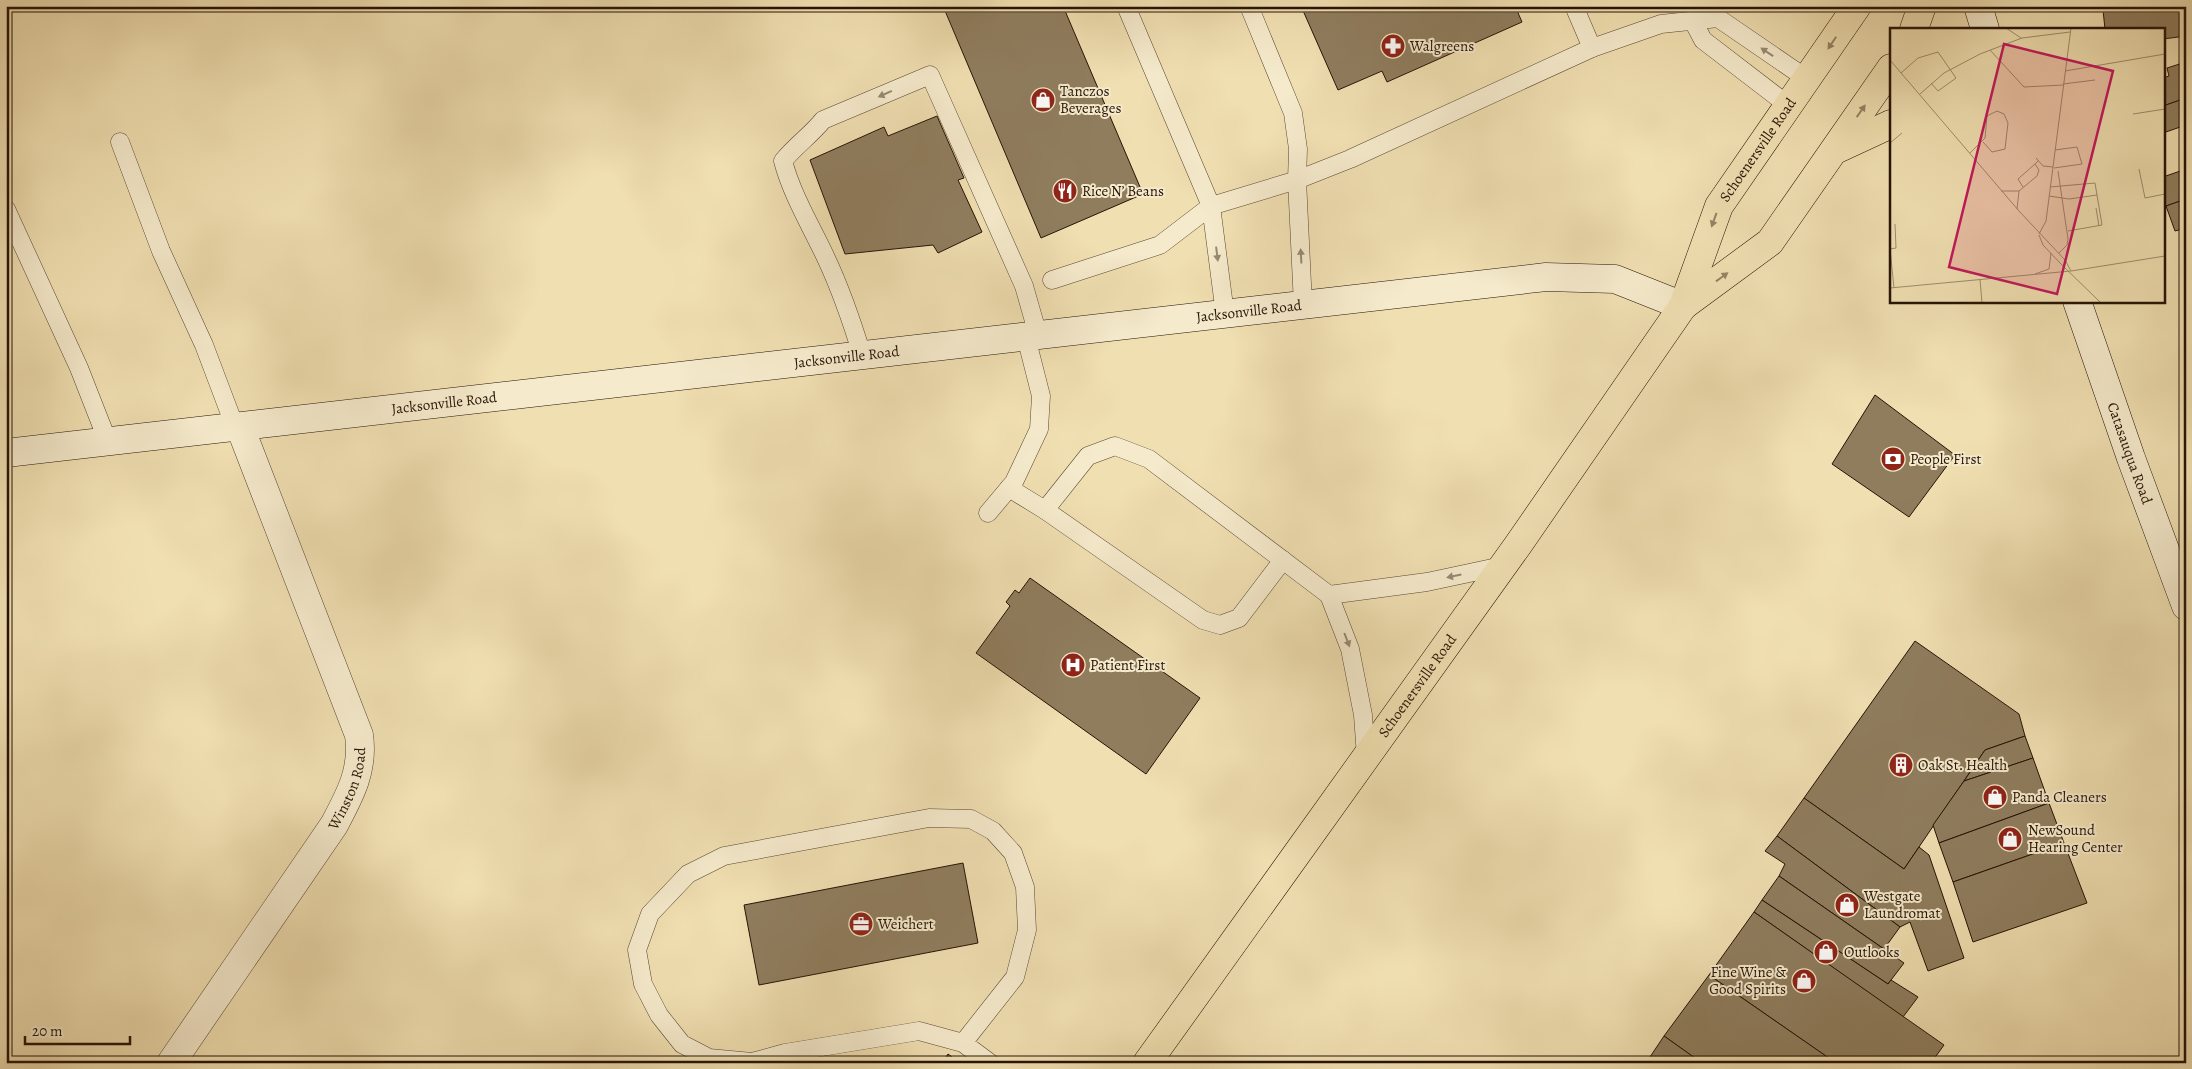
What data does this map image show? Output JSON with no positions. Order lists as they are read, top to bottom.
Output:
{
  "streets": {
    "main road": ["Schoenersville Road"],
    "street": ["Jacksonville Road", "Catasauqua Road", "Winston Road"]
  },
  "crossings": [
    ["Schoenersville Road", "Jacksonville Road"],
    ["Jacksonville Road", "Winston Road"]
  ],
  "places": {
    "pharmacy": ["Walgreens"],
    "shop": [
      "Tanczos Beverages",
      "Panda Cleaners",
      "NewSound Hearing Center",
      "Westgate Laundromat",
      "Outlooks",
      "Fine Wine & Good Spirits"
    ],
    "restaurant": ["Rice N’ Beans"],
    "bank": ["People First"],
    "hospital": ["Patient First"],
    "building": ["Oak St. Health"],
    "office": ["Weichert"]
  },
  "scale_bar": "20 m"
}
